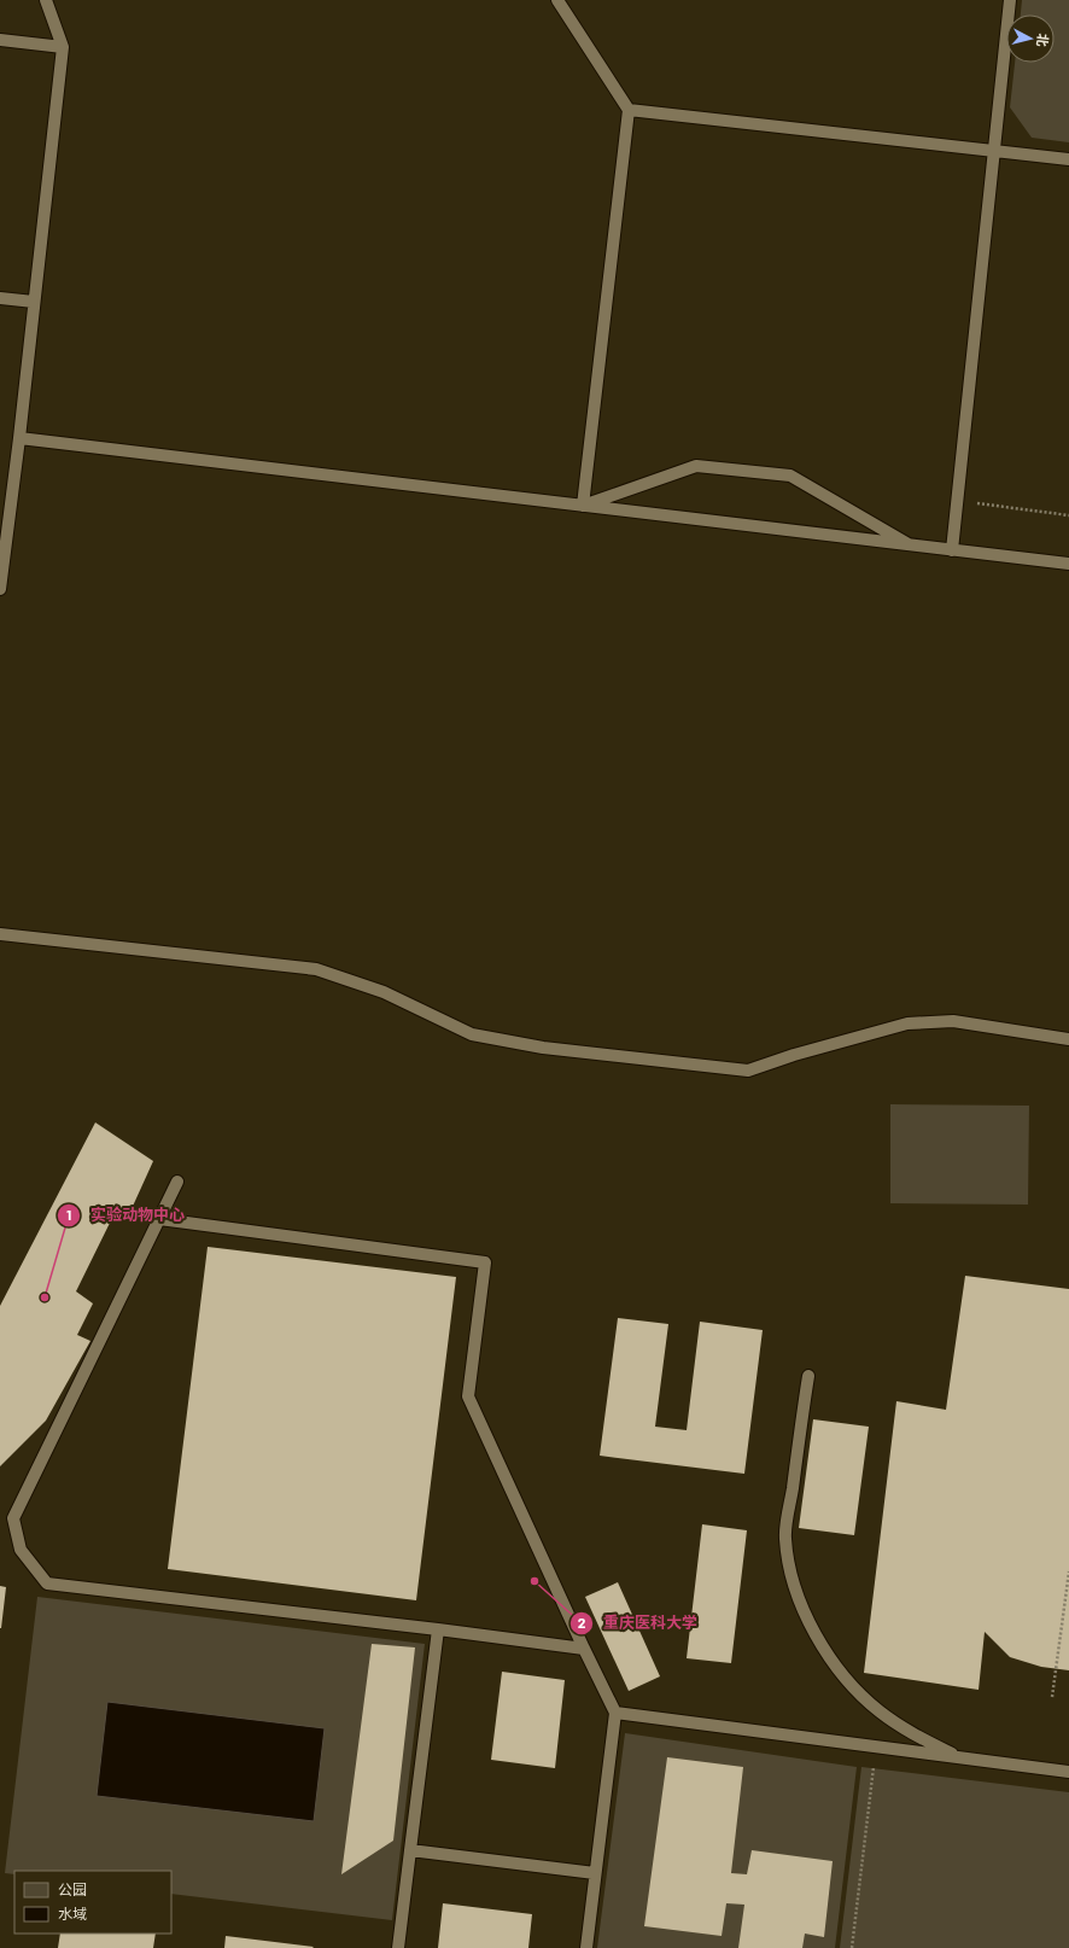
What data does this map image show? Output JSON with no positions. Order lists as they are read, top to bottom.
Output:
{
  "places": ["实验动物中心", "重庆医科大学"],
  "legend": ["公园", "水域"],
  "north": "right"
}
